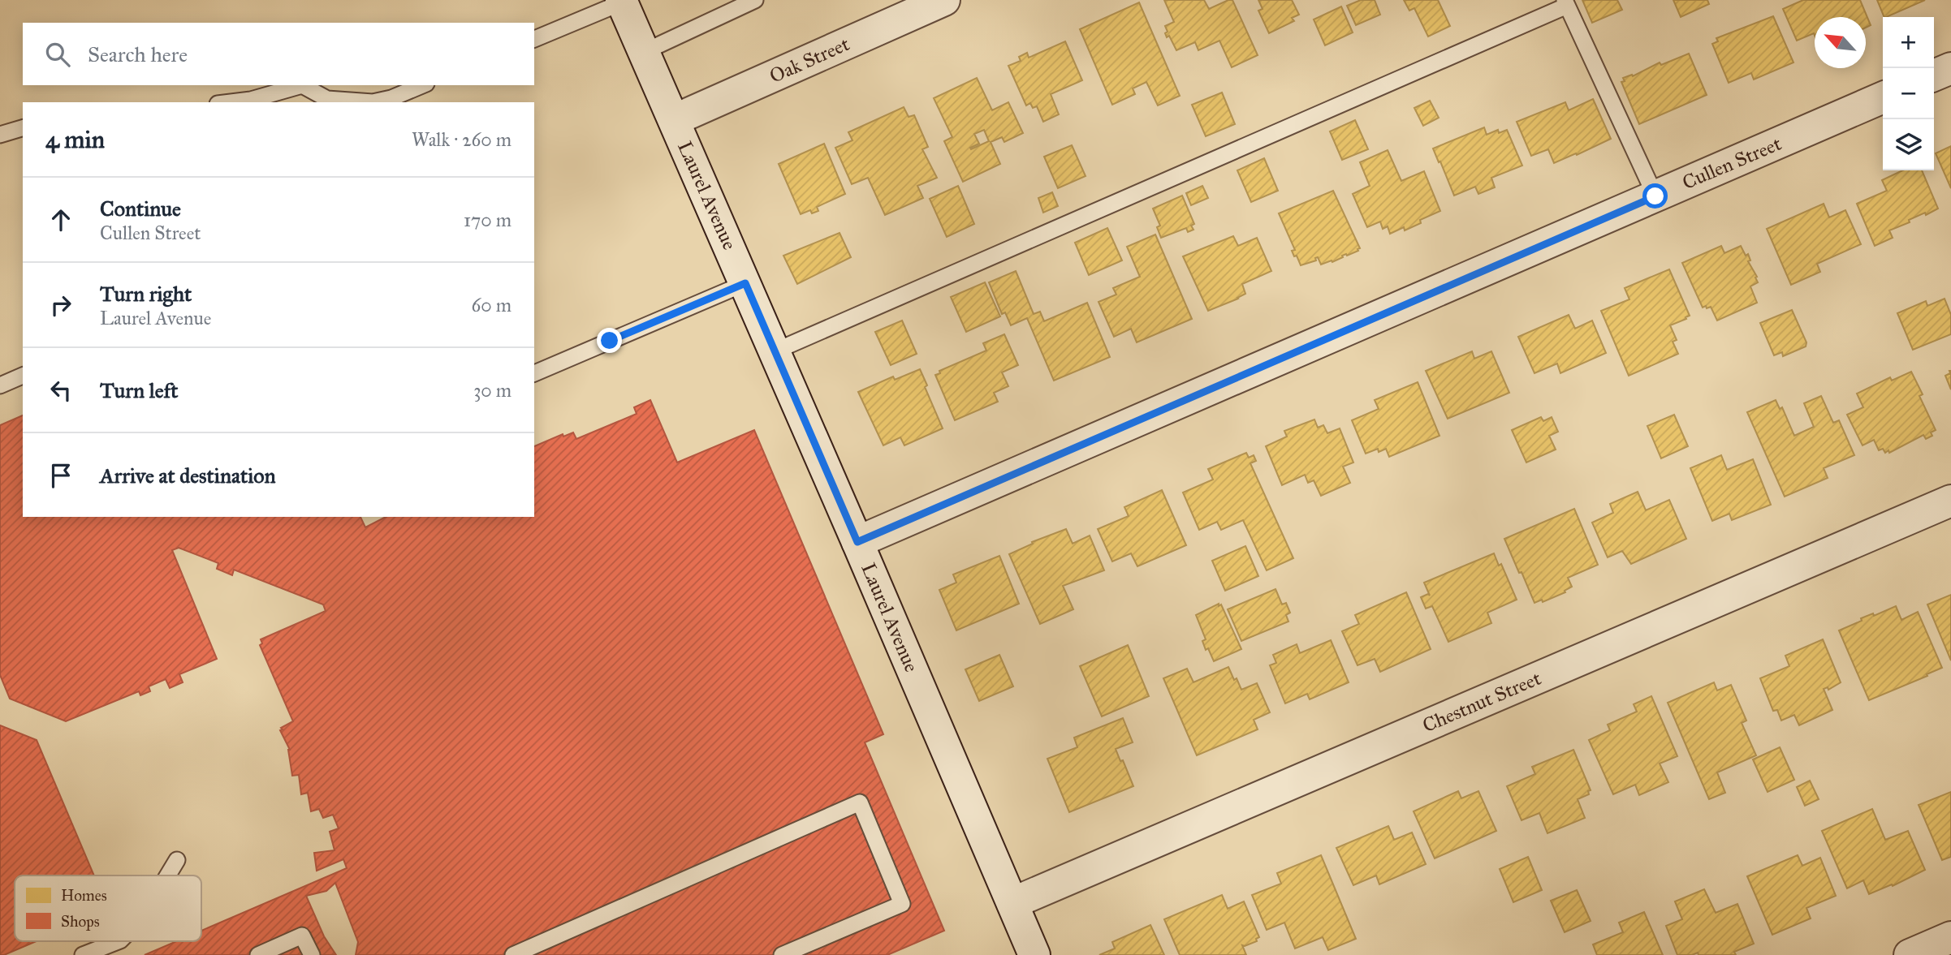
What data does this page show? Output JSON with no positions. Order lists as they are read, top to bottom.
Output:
{
  "streets": {
    "street": [
      "Oak Street",
      "Cullen Street",
      "Laurel Avenue",
      "Chestnut Street"
    ]
  },
  "crossings": [
    ["Oak Street", "Laurel Avenue"],
    ["Cullen Street", "Laurel Avenue"],
    ["Laurel Avenue", "Chestnut Street"]
  ],
  "legend": ["Homes", "Shops"],
  "north": "top left",
  "page": {
    "map_buttons": ["+", "−"],
    "search": "Search here",
    "heading": ["4 min", "Walk · 260 m"],
    "list": [
      ["Continue", "Cullen Street", "170 m"],
      ["Turn right", "Laurel Avenue", "60 m"],
      ["Turn left", "30 m"],
      "Arrive at destination"
    ]
  }
}
